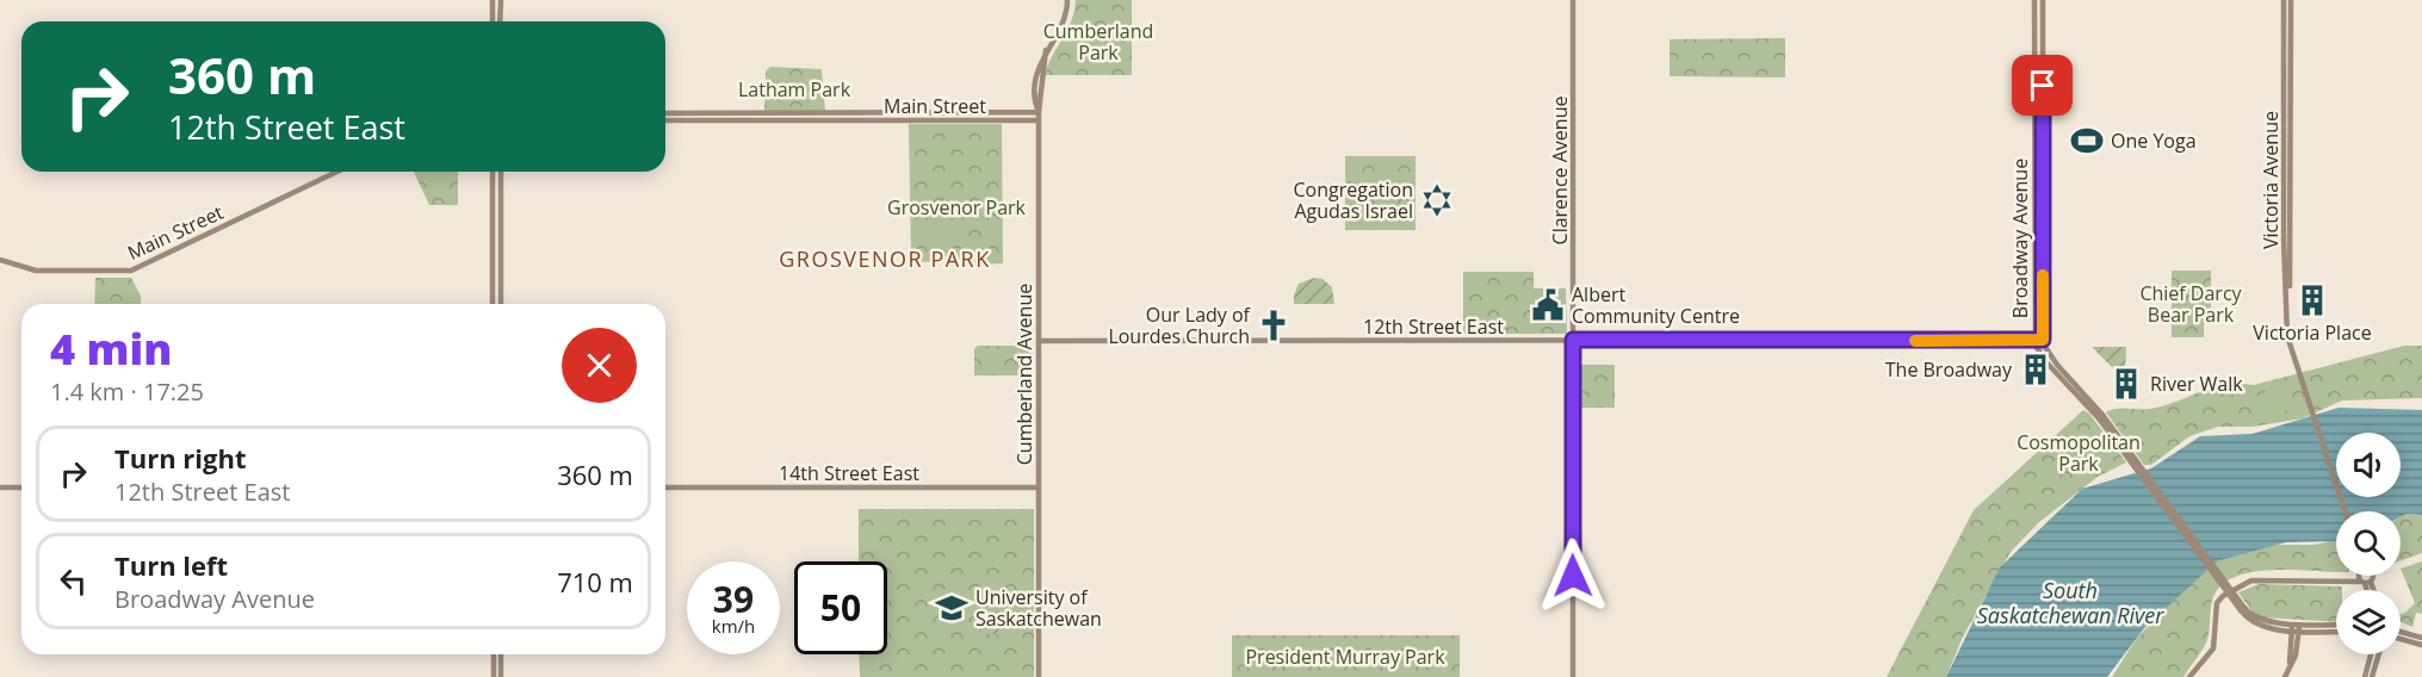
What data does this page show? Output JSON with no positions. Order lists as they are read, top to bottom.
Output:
{
  "streets": {
    "street": [
      "Main Street",
      "Clarence Avenue",
      "Victoria Avenue",
      "Broadway Avenue",
      "12th Street East",
      "Cumberland Avenue",
      "14th Street East"
    ]
  },
  "crossings": [
    ["Main Street", "Cumberland Avenue"],
    ["Clarence Avenue", "12th Street East"],
    ["Broadway Avenue", "12th Street East"],
    ["12th Street East", "Cumberland Avenue"],
    ["Cumberland Avenue", "14th Street East"]
  ],
  "districts": ["GROSVENOR PARK"],
  "water": ["South Saskatchewan River"],
  "parks": [
    "Cumberland Park",
    "Latham Park",
    "Grosvenor Park",
    "Chief Darcy Bear Park",
    "Cosmopolitan Park",
    "President Murray Park"
  ],
  "places": {
    "sports": ["One Yoga"],
    "synagogue": ["Congregation Agudas Israel"],
    "building": ["Victoria Place", "The Broadway", "River Walk"],
    "public building": ["Albert Community Centre"],
    "church": ["Our Lady of Lourdes Church"],
    "school or university": ["University of Saskatchewan"]
  },
  "page": {
    "turn": ["360 m", "12th Street East"],
    "heading": ["4 min", "1.4 km · 17:25"],
    "list": [
      {
        "name": "Turn right",
        "note": "12th Street East",
        "value": "360 m"
      },
      {
        "name": "Turn left",
        "note": "Broadway Avenue",
        "value": "710 m"
      }
    ],
    "speed": "39 km/h",
    "limit": "50"
  }
}
